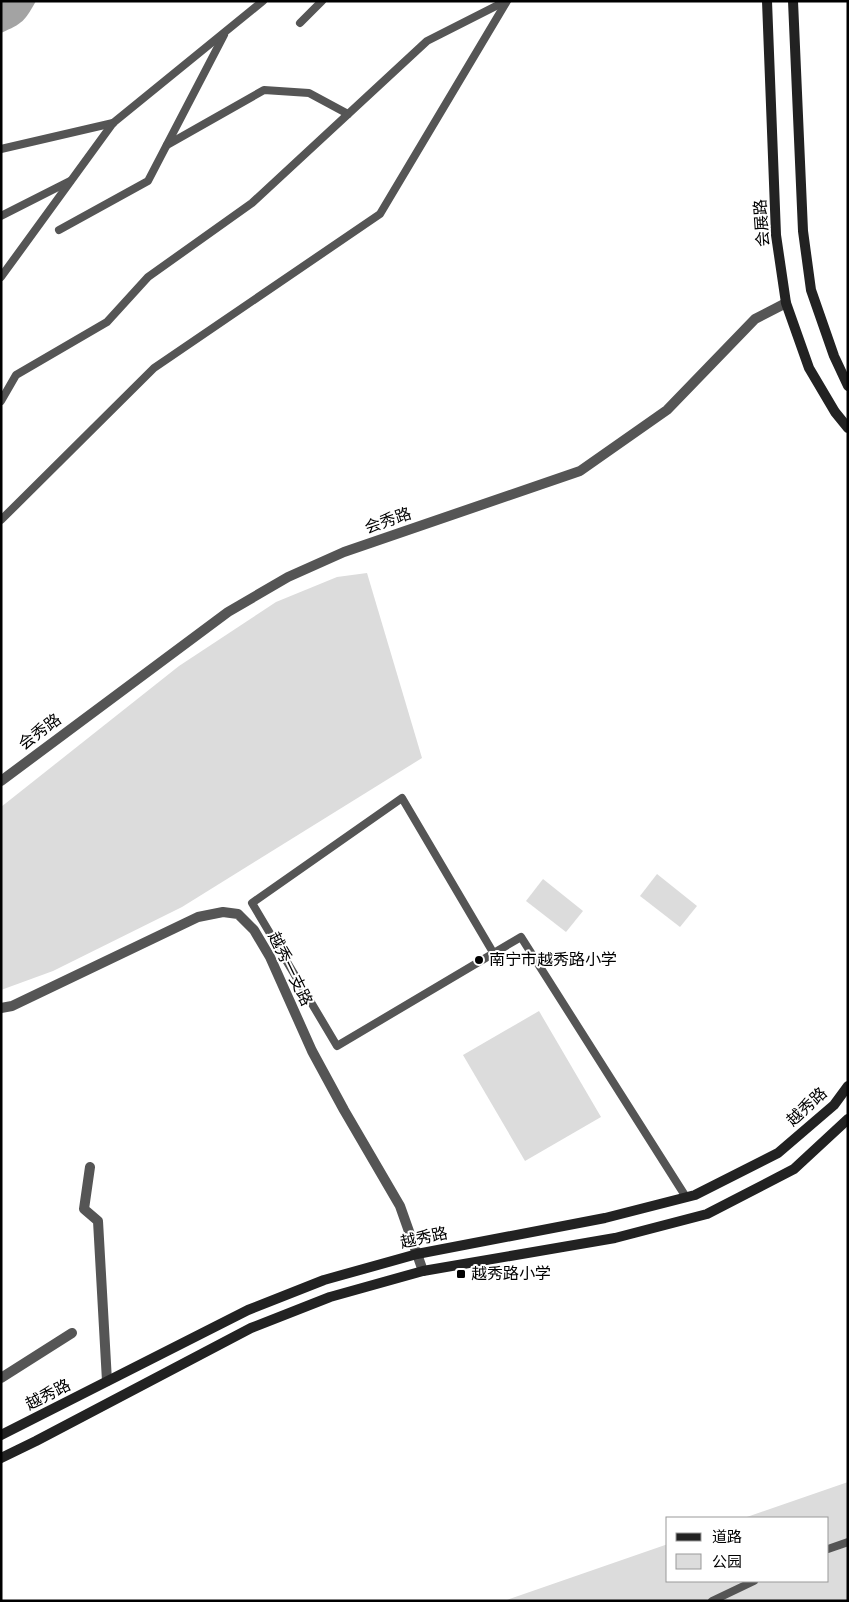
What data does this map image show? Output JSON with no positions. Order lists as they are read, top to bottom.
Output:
{
  "streets": {
    "main road": ["会展路", "越秀路"],
    "street": ["会秀路", "越秀一支路"]
  },
  "crossings": [
    ["会展路", "会秀路"],
    ["越秀一支路", "越秀路"]
  ],
  "places": {
    "other": ["南宁市越秀路小学"],
    "transit": ["越秀路小学"]
  },
  "legend": ["道路", "公园"]
}
